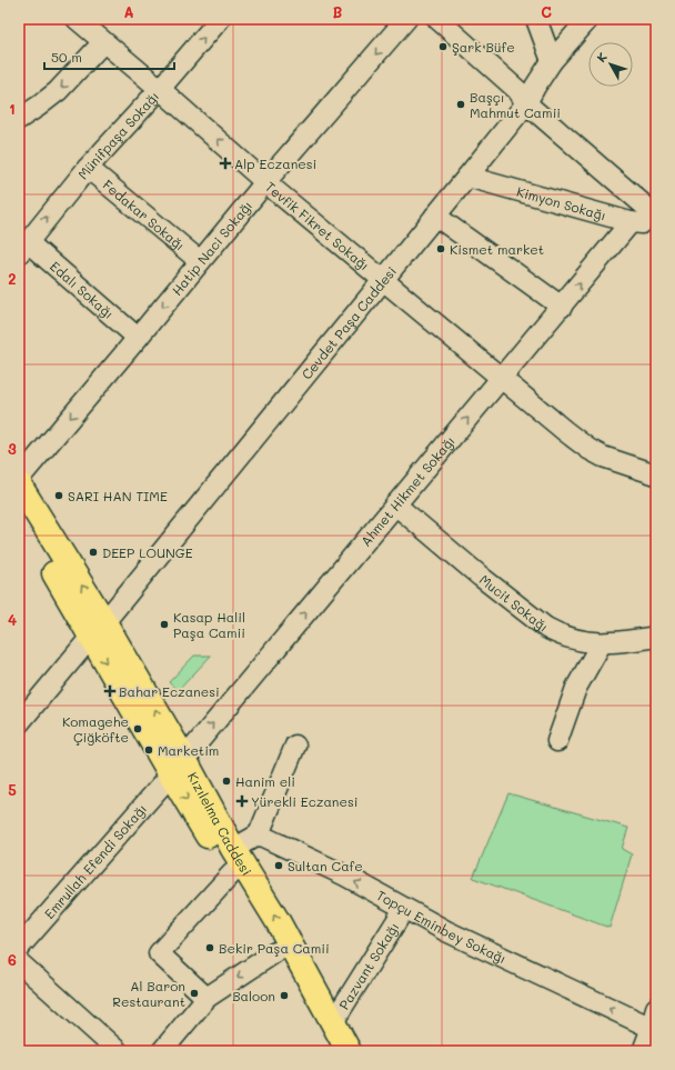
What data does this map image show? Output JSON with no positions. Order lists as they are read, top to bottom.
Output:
{
  "streets": {
    "main road": ["Kızılelma Caddesi"],
    "street": [
      "Münifpaşa Sokağı",
      "Kimyon Sokağı",
      "Fedakar Sokağı",
      "Tevfik Fikret Sokağı",
      "Hatip Naci Sokağı",
      "Edalı Sokağı",
      "Cevdet Paşa Caddesi",
      "Ahmet Hikmet Sokağı",
      "Mucit Sokağı",
      "Emrullah Efendi Sokağı",
      "Topçu Eminbey Sokağı",
      "Pazvant Sokağı"
    ]
  },
  "crossings": [
    ["Münifpaşa Sokağı", "Fedakar Sokağı"],
    ["Münifpaşa Sokağı", "Tevfik Fikret Sokağı"],
    ["Münifpaşa Sokağı", "Edalı Sokağı"],
    ["Kimyon Sokağı", "Cevdet Paşa Caddesi"],
    ["Kimyon Sokağı", "Ahmet Hikmet Sokağı"],
    ["Fedakar Sokağı", "Hatip Naci Sokağı"],
    ["Tevfik Fikret Sokağı", "Hatip Naci Sokağı"],
    ["Tevfik Fikret Sokağı", "Cevdet Paşa Caddesi"],
    ["Tevfik Fikret Sokağı", "Ahmet Hikmet Sokağı"],
    ["Hatip Naci Sokağı", "Edalı Sokağı"],
    ["Cevdet Paşa Caddesi", "Kızılelma Caddesi"],
    ["Ahmet Hikmet Sokağı", "Mucit Sokağı"],
    ["Ahmet Hikmet Sokağı", "Kızılelma Caddesi"],
    ["Ahmet Hikmet Sokağı", "Emrullah Efendi Sokağı"],
    ["Kızılelma Caddesi", "Emrullah Efendi Sokağı"],
    ["Kızılelma Caddesi", "Pazvant Sokağı"],
    ["Topçu Eminbey Sokağı", "Pazvant Sokağı"]
  ],
  "one_way": [
    "Münifpaşa Sokağı",
    "Hatip Naci Sokağı",
    "Ahmet Hikmet Sokağı",
    "Topçu Eminbey Sokağı"
  ],
  "places": {
    "other": [
      "Şark Büfe",
      "Başçı Mahmut Camii",
      "Kismet market",
      "SARI HAN TIME",
      "DEEP LOUNGE",
      "Kasap Halil Paşa Camii",
      "Komagehe Çiğköfte",
      "Marketim",
      "Hanim eli",
      "Sultan Cafe",
      "Bekir Paşa Camii",
      "Al Baron Restaurant",
      "Baloon"
    ],
    "health": ["Alp Eczanesi", "Bahar Eczanesi", "Yürekli Eczanesi"]
  },
  "scale_bar": "50 m",
  "north": "top left",
  "grid": {
    "columns": ["A", "B", "C"],
    "rows": [
      "1",
      "2",
      "3",
      "4",
      "5",
      "6"
    ]
  }
}
